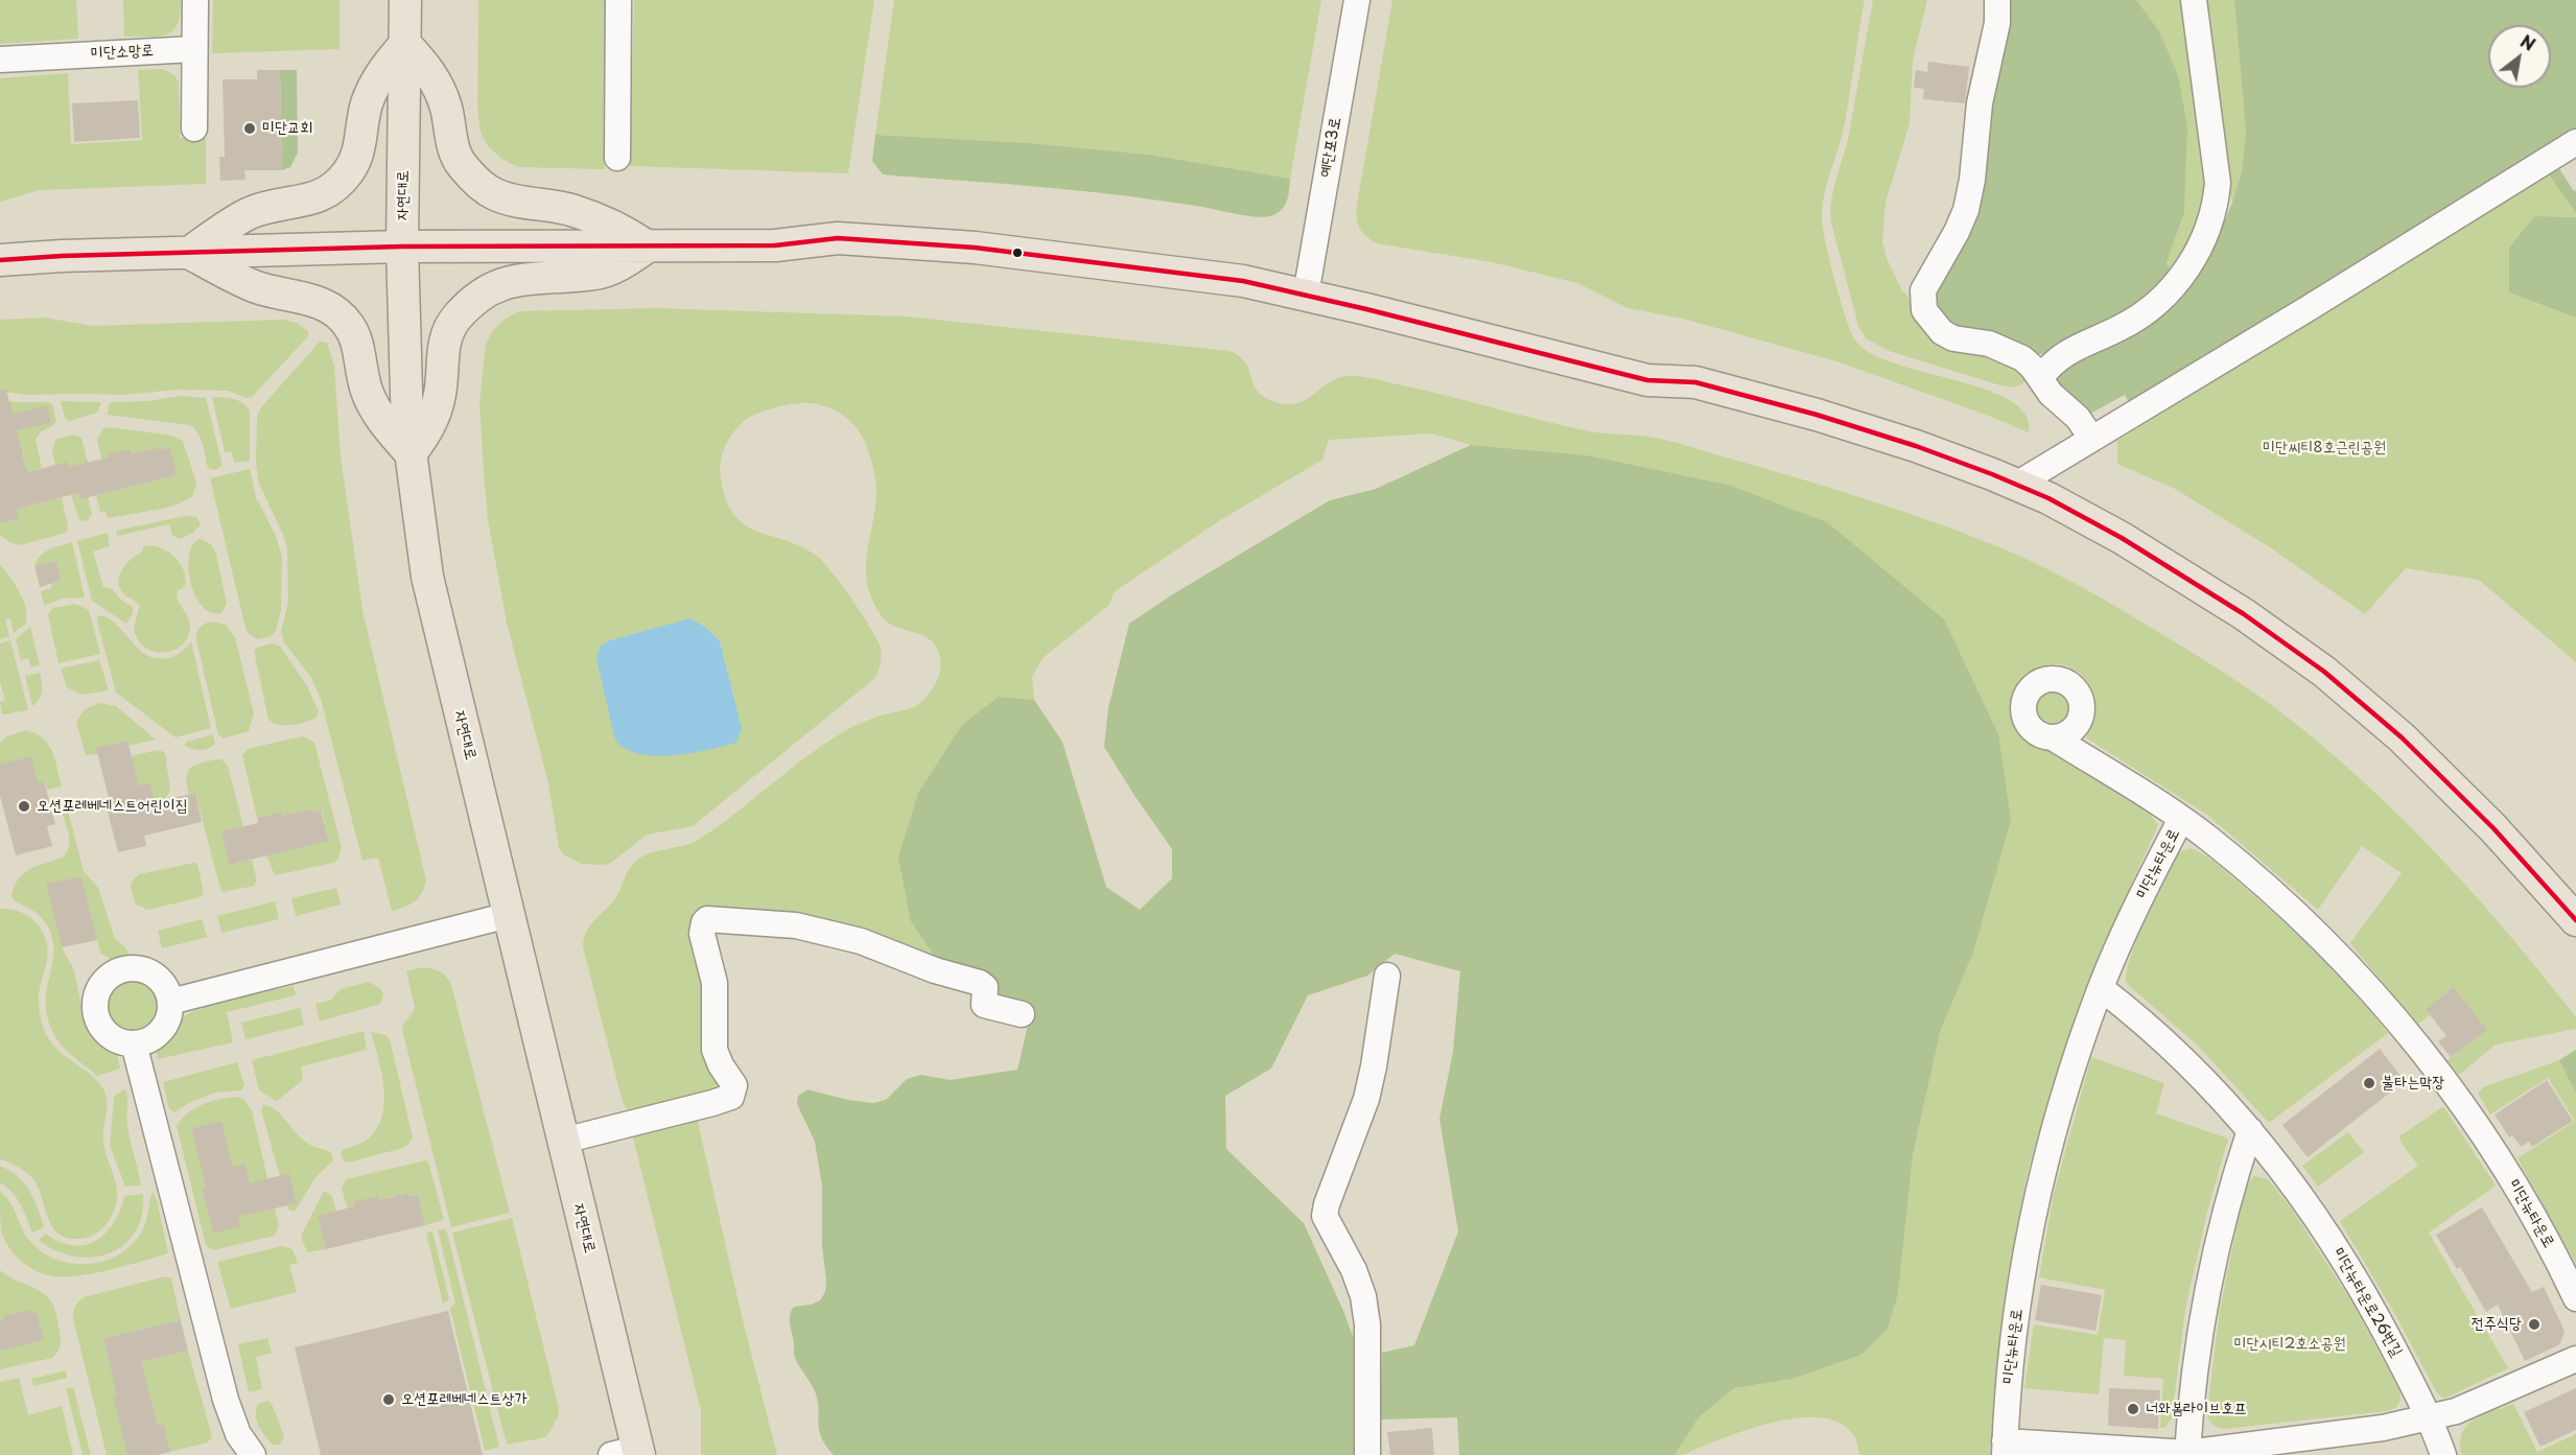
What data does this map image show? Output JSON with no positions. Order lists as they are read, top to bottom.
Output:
{
  "streets": {
    "main road": ["자연대로"],
    "street": [
      "미단소망로",
      "예단포3로",
      "미단뉴타운로",
      "미단뉴타운로26번길"
    ]
  },
  "crossings": [
    ["미단뉴타운로", "미단뉴타운로26번길"]
  ],
  "parks": ["미단씨티8호근린공원", "미단시티2호소공원"],
  "places": [
    "미단교회",
    "오션포레베네스트어린이집",
    "불타는막장",
    "전주식당",
    "오션포레베네스트상가",
    "너와봄라이브호프"
  ],
  "north": "top right"
}
